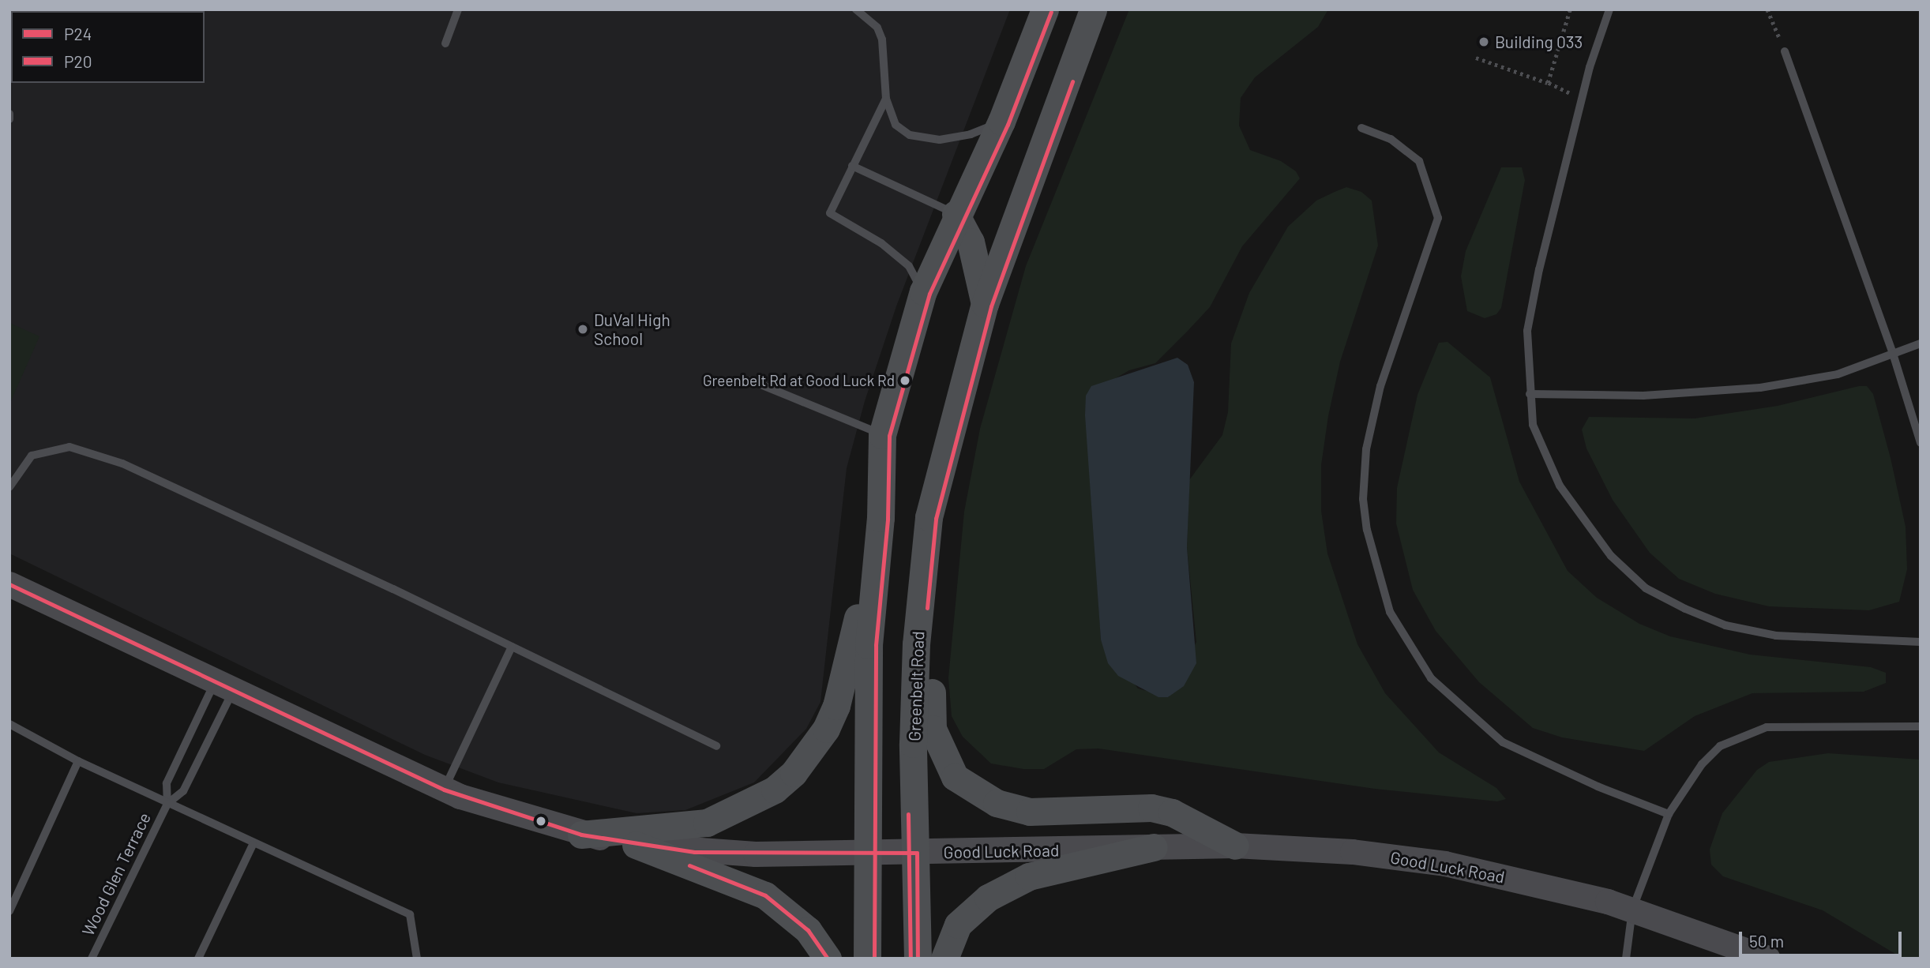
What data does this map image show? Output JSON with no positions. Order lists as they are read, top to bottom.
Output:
{
  "streets": {
    "main road": ["Greenbelt Road", "Good Luck Road"],
    "lane": ["Wood Glen Terrace"]
  },
  "crossings": [
    ["Greenbelt Road", "Good Luck Road"],
    ["Good Luck Road", "Wood Glen Terrace"]
  ],
  "places": ["Building 033", "DuVal High School", "Greenbelt Rd at Good Luck Rd"],
  "lines": ["transit line P20", "transit line P24"],
  "legend": ["P24", "P20"],
  "scale_bar": "50 m"
}
